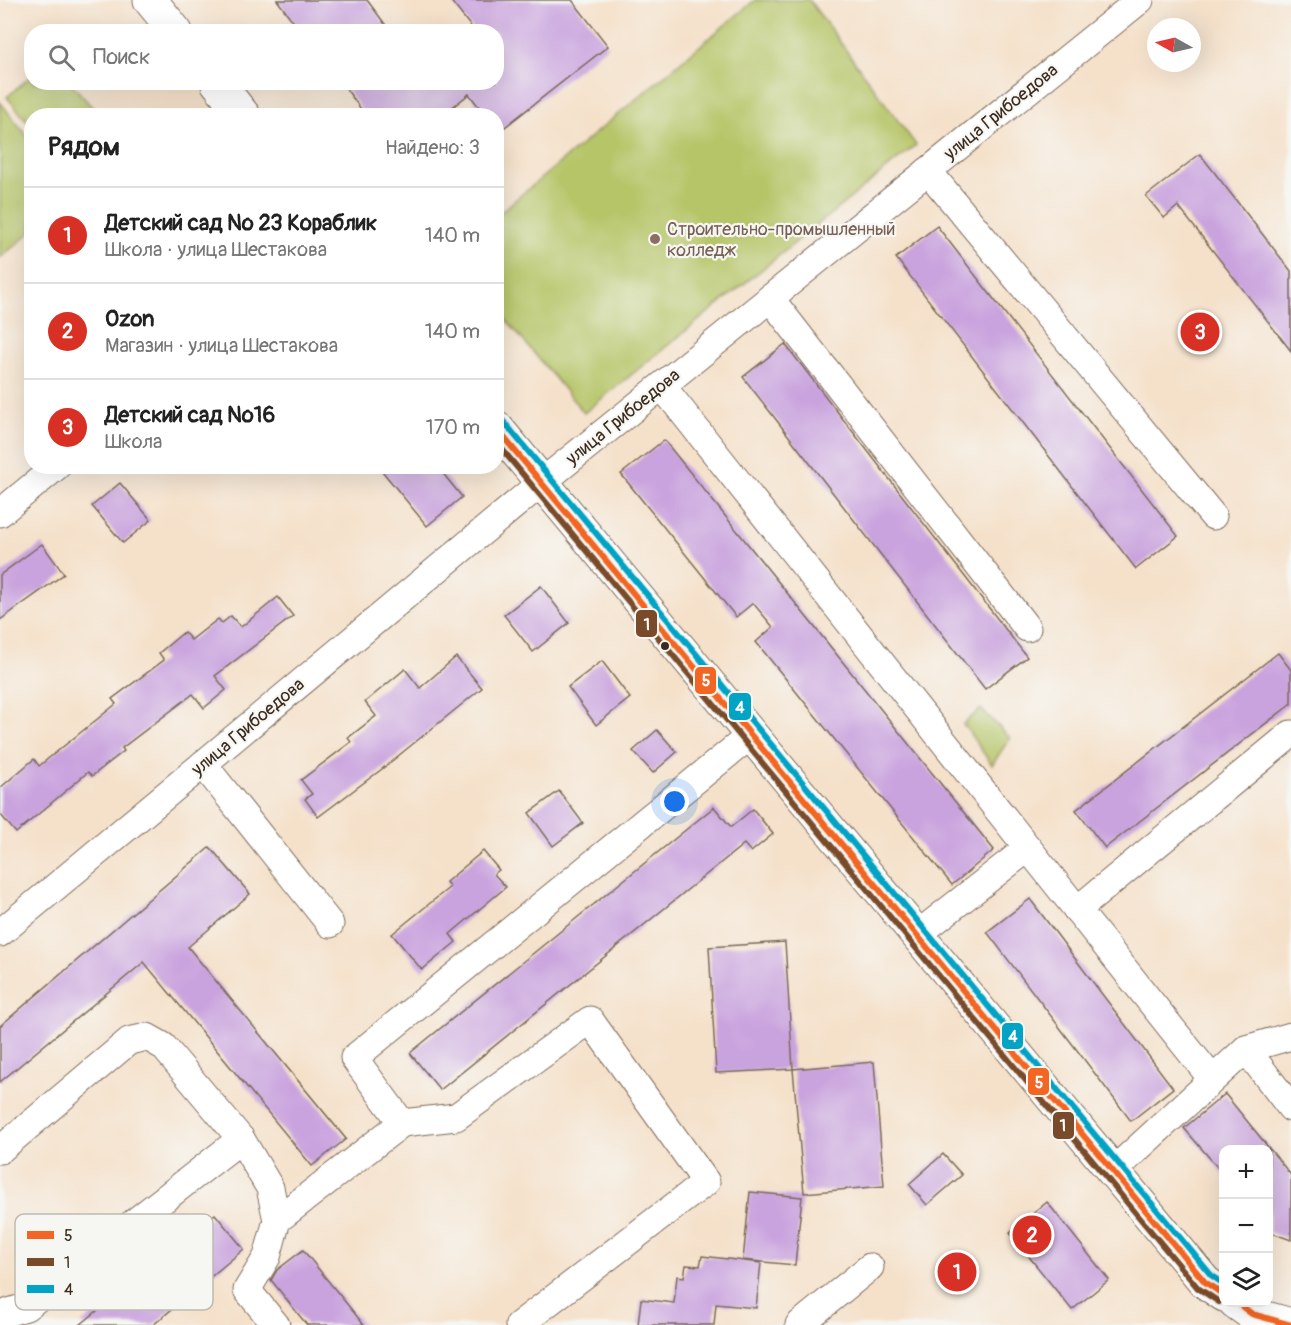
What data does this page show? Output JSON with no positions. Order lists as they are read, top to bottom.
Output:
{
  "streets": {
    "street": ["улица Грибоедова"]
  },
  "places": ["Строительно-промышленный колледж"],
  "lines": ["transit line 4", "transit line 5", "transit line 1"],
  "legend": ["5", "1", "4"],
  "north": "left",
  "page": {
    "search": "Поиск",
    "heading": ["Рядом", "Найдено: 3"],
    "list": [
      {
        "mark": "1",
        "name": "Детский сад № 23 Кораблик",
        "note": "Школа · улица Шестакова",
        "value": "140 m"
      },
      {
        "mark": "2",
        "name": "Ozon",
        "note": "Магазин · улица Шестакова",
        "value": "140 m"
      },
      {
        "mark": "3",
        "name": "Детский сад №16",
        "note": "Школа",
        "value": "170 m"
      }
    ],
    "pins": ["3", "2", "1"],
    "map_buttons": ["+", "−"]
  }
}
